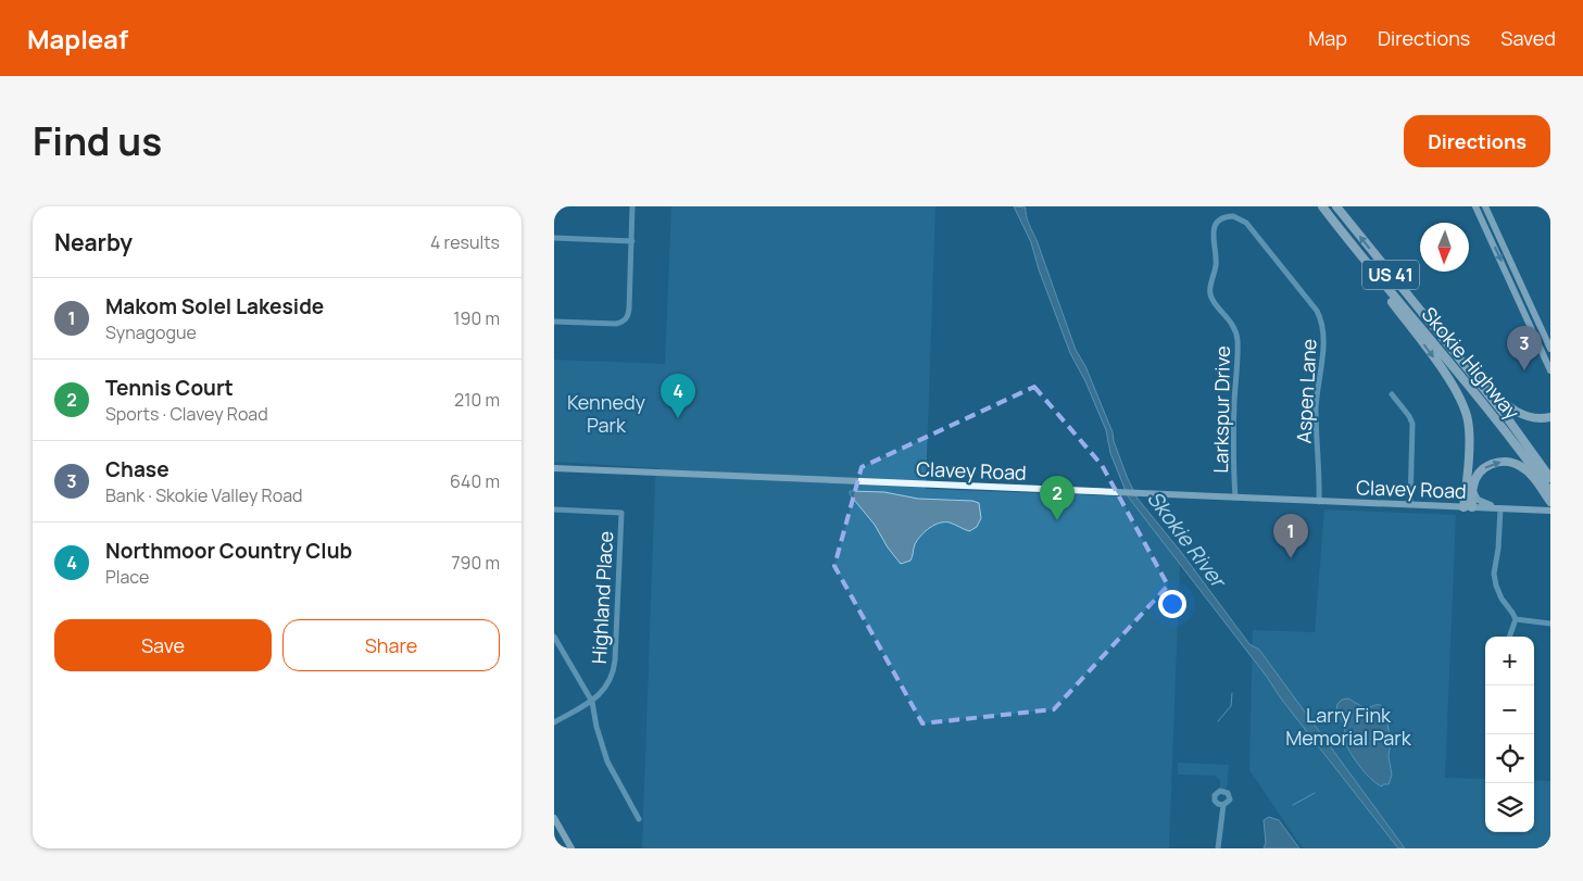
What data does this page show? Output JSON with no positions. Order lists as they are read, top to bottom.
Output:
{
  "streets": {
    "highway": ["US 41", "Skokie Highway"],
    "main road": ["Clavey Road"],
    "street": ["Aspen Lane", "Larkspur Drive", "Highland Place"]
  },
  "crossings": [
    ["Aspen Lane", "Larkspur Drive"],
    ["Aspen Lane", "Clavey Road"],
    ["Larkspur Drive", "Clavey Road"]
  ],
  "water": ["Skokie River"],
  "parks": ["Kennedy Park", "Larry Fink Memorial Park"],
  "north": "bottom",
  "page": {
    "header": "Mapleaf",
    "nav": ["Map", "Directions", "Saved"],
    "title": "Find us",
    "buttons": [
      "Directions",
      ["Save", "Share"]
    ],
    "heading": ["Nearby", "4 results"],
    "list": [
      {
        "mark": "1",
        "name": "Makom Solel Lakeside",
        "note": "Synagogue",
        "value": "190 m"
      },
      {
        "mark": "2",
        "name": "Tennis Court",
        "note": "Sports · Clavey Road",
        "value": "210 m"
      },
      {
        "mark": "3",
        "name": "Chase",
        "note": "Bank · Skokie Valley Road",
        "value": "640 m"
      },
      {
        "mark": "4",
        "name": "Northmoor Country Club",
        "note": "Place",
        "value": "790 m"
      }
    ],
    "pins": [
      "3",
      "4",
      "2",
      "1"
    ],
    "map_buttons": ["+", "−"]
  }
}
